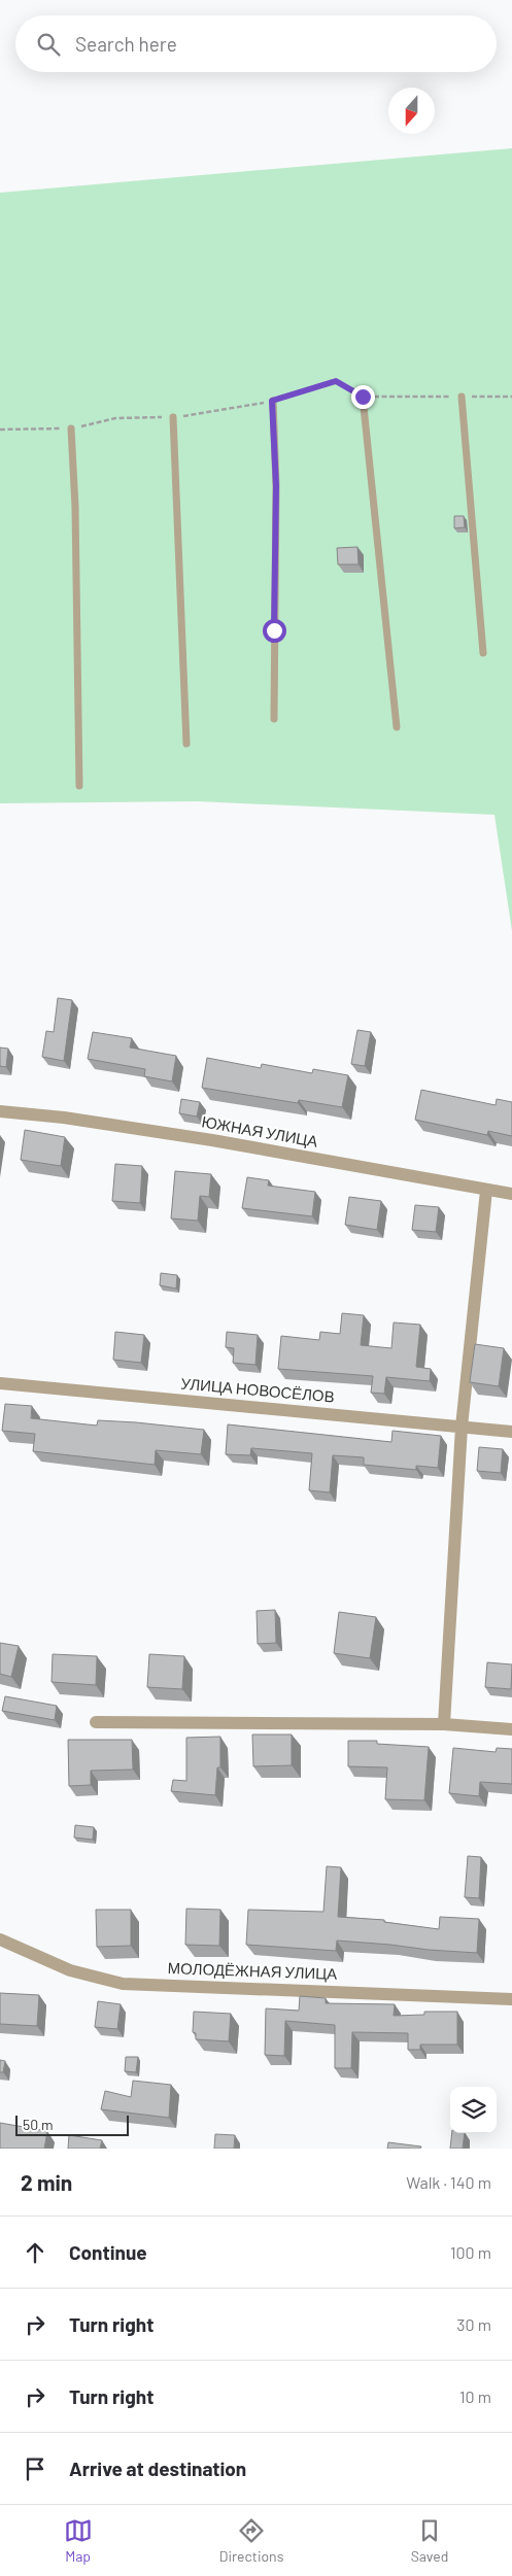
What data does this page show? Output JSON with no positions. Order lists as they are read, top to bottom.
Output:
{
  "streets": {
    "street": ["ЮЖНАЯ УЛИЦА", "УЛИЦА НОВОСЁЛОВ", "МОЛОДЁЖНАЯ УЛИЦА"]
  },
  "scale_bar": "50 m",
  "north": "bottom",
  "page": {
    "search": "Search here",
    "scale": "50 m",
    "heading": ["2 min", "Walk · 140 m"],
    "list": [
      ["Continue", "100 m"],
      ["Turn right", "30 m"],
      ["Turn right", "10 m"],
      "Arrive at destination"
    ],
    "nav": ["Map", "Directions", "Saved"]
  }
}
